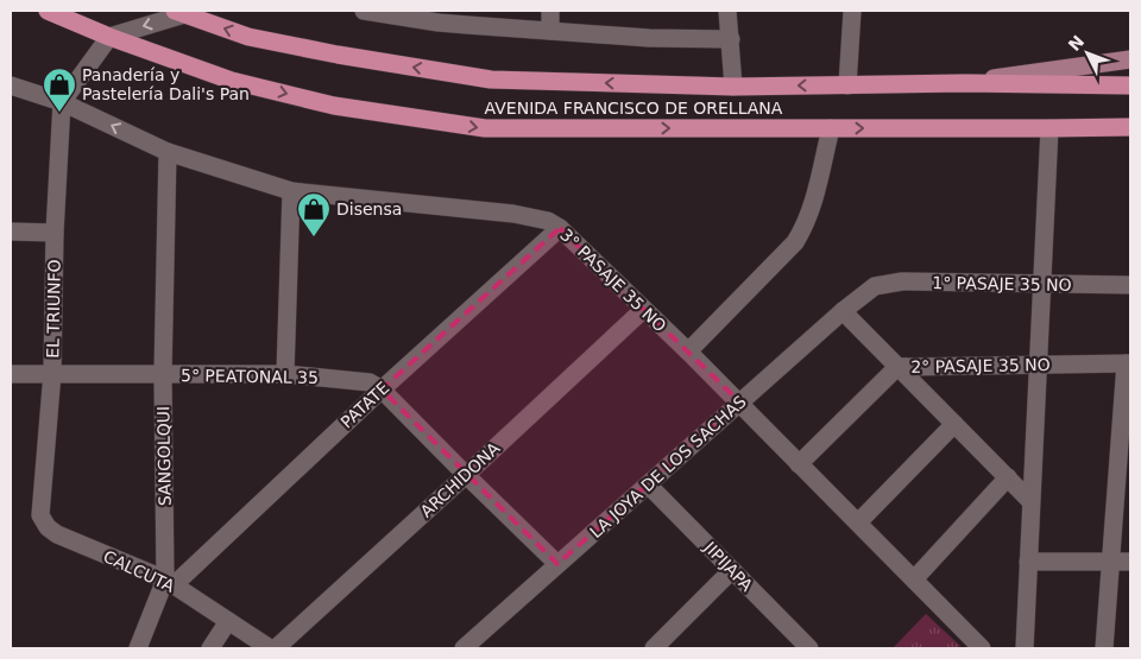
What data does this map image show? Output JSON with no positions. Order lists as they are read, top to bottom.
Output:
{
  "streets": {
    "highway": ["AVENIDA FRANCISCO DE ORELLANA"],
    "street": [
      "3° PASAJE 35 NO",
      "1° PASAJE 35 NO",
      "EL TRIUNFO",
      "2° PASAJE 35 NO",
      "5° PEATONAL 35",
      "PATATE",
      "SANGOLQUI",
      "LA JOYA DE LOS SACHAS",
      "ARCHIDONA",
      "JIPIJAPA",
      "CALCUTA"
    ]
  },
  "crossings": [
    ["3° PASAJE 35 NO", "EL TRIUNFO"],
    ["3° PASAJE 35 NO", "2° PASAJE 35 NO"],
    ["3° PASAJE 35 NO", "PATATE"],
    ["3° PASAJE 35 NO", "SANGOLQUI"],
    ["3° PASAJE 35 NO", "LA JOYA DE LOS SACHAS"],
    ["3° PASAJE 35 NO", "ARCHIDONA"],
    ["1° PASAJE 35 NO", "LA JOYA DE LOS SACHAS"],
    ["EL TRIUNFO", "5° PEATONAL 35"],
    ["EL TRIUNFO", "CALCUTA"],
    ["5° PEATONAL 35", "PATATE"],
    ["5° PEATONAL 35", "SANGOLQUI"],
    ["5° PEATONAL 35", "LA JOYA DE LOS SACHAS"],
    ["5° PEATONAL 35", "ARCHIDONA"],
    ["PATATE", "SANGOLQUI"],
    ["PATATE", "CALCUTA"],
    ["SANGOLQUI", "CALCUTA"],
    ["LA JOYA DE LOS SACHAS", "JIPIJAPA"]
  ],
  "places": {
    "shop": ["Panadería y Pastelería Dali's Pan", "Disensa"]
  },
  "north": "top left"
}
